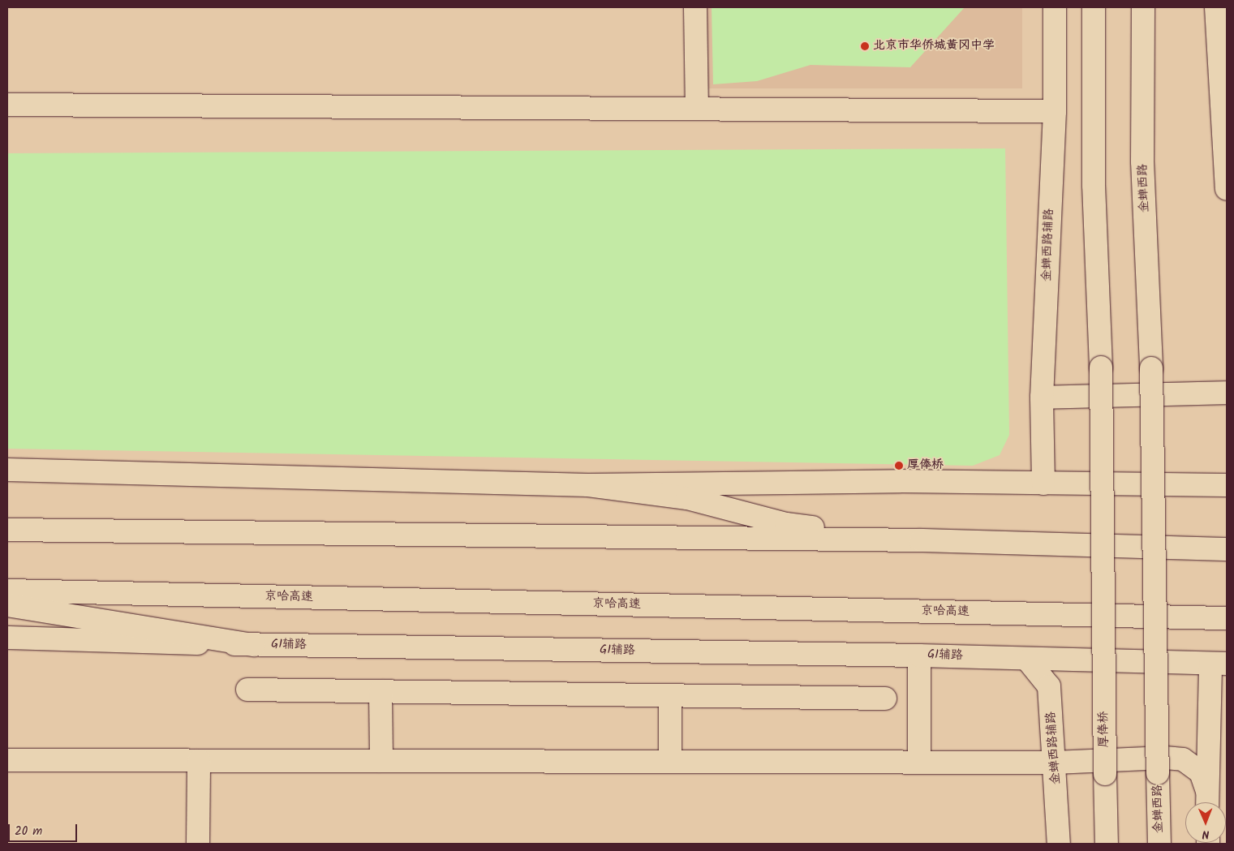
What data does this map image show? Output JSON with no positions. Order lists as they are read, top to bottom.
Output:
{
  "streets": {
    "main road": [
      "金蝉西路",
      "金蝉西路辅路",
      "京哈高速",
      "G1辅路",
      "厚俸桥"
    ]
  },
  "crossings": [
    ["金蝉西路辅路", "G1辅路"]
  ],
  "places": ["北京市华侨城黄冈中学", "厚俸桥"],
  "scale_bar": "20 m",
  "north": "bottom"
}
